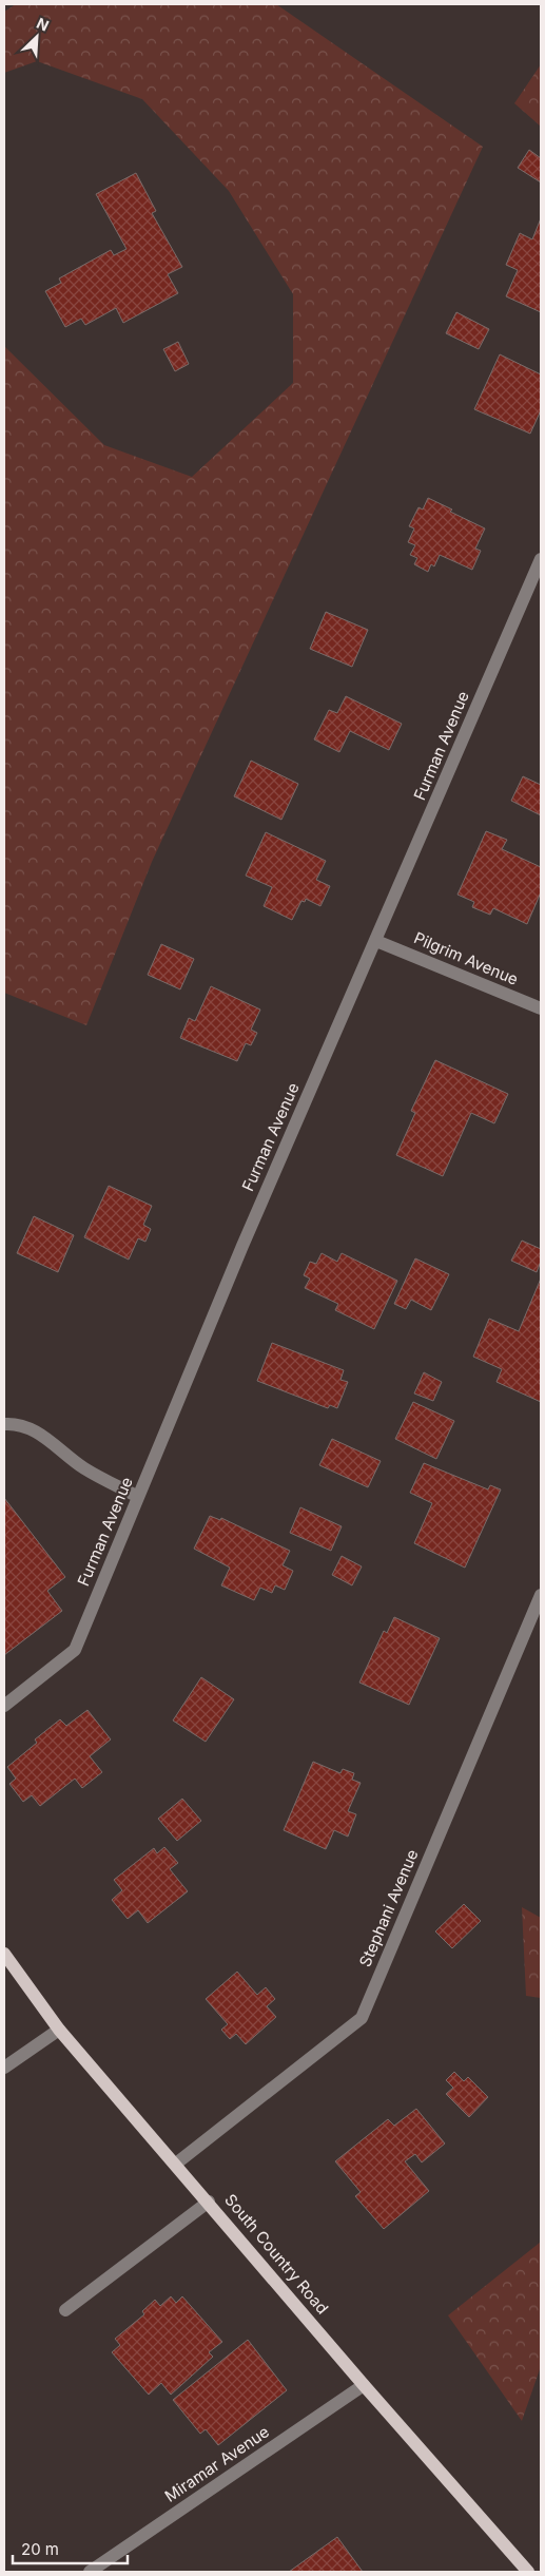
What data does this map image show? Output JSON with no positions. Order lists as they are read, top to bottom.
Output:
{
  "streets": {
    "main road": ["South Country Road"],
    "street": [
      "Furman Avenue",
      "Pilgrim Avenue",
      "Stephani Avenue",
      "Miramar Avenue"
    ]
  },
  "crossings": [
    ["Furman Avenue", "Pilgrim Avenue"],
    ["Stephani Avenue", "South Country Road"],
    ["South Country Road", "Miramar Avenue"]
  ],
  "scale_bar": "20 m",
  "north": "top right"
}
